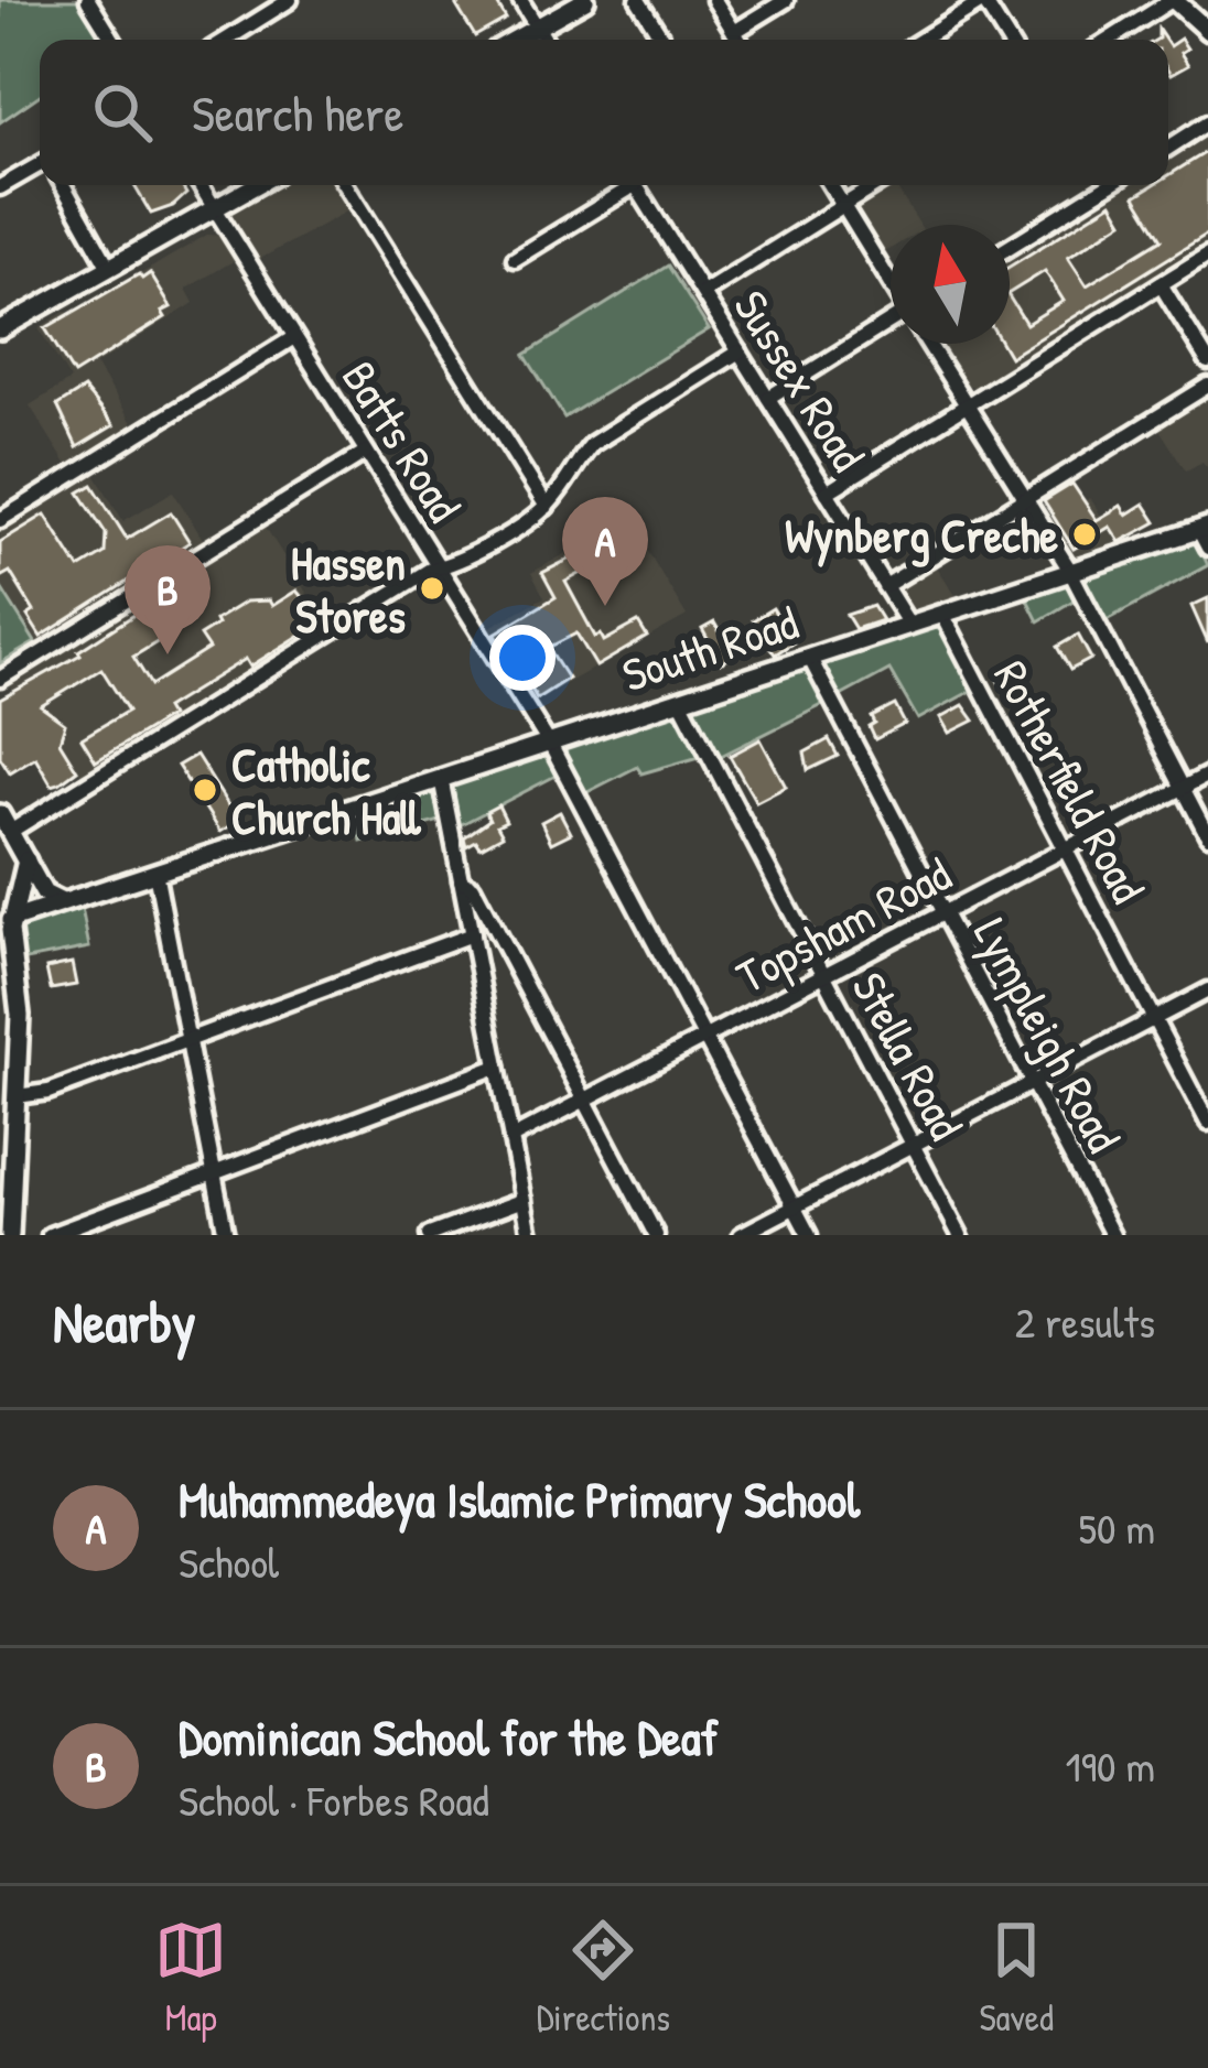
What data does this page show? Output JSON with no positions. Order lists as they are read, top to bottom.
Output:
{
  "streets": {
    "street": [
      "Sussex Road",
      "Batts Road",
      "South Road",
      "Rotherfield Road",
      "Topsham Road",
      "Lympleigh Road",
      "Stella Road"
    ]
  },
  "crossings": [
    ["Sussex Road", "South Road"],
    ["Batts Road", "South Road"],
    ["Batts Road", "Topsham Road"],
    ["South Road", "Rotherfield Road"],
    ["South Road", "Lympleigh Road"],
    ["South Road", "Stella Road"],
    ["Rotherfield Road", "Topsham Road"],
    ["Topsham Road", "Lympleigh Road"],
    ["Topsham Road", "Stella Road"]
  ],
  "places": ["Wynberg Creche", "Hassen Stores", "Catholic Church Hall"],
  "north": "top",
  "page": {
    "search": "Search here",
    "pins": ["A", "B"],
    "heading": ["Nearby", "2 results"],
    "list": [
      {
        "mark": "A",
        "name": "Muhammedeya Islamic Primary School",
        "note": "School",
        "value": "50 m"
      },
      {
        "mark": "B",
        "name": "Dominican School for the Deaf",
        "note": "School · Forbes Road",
        "value": "190 m"
      }
    ],
    "nav": ["Map", "Directions", "Saved"]
  }
}
